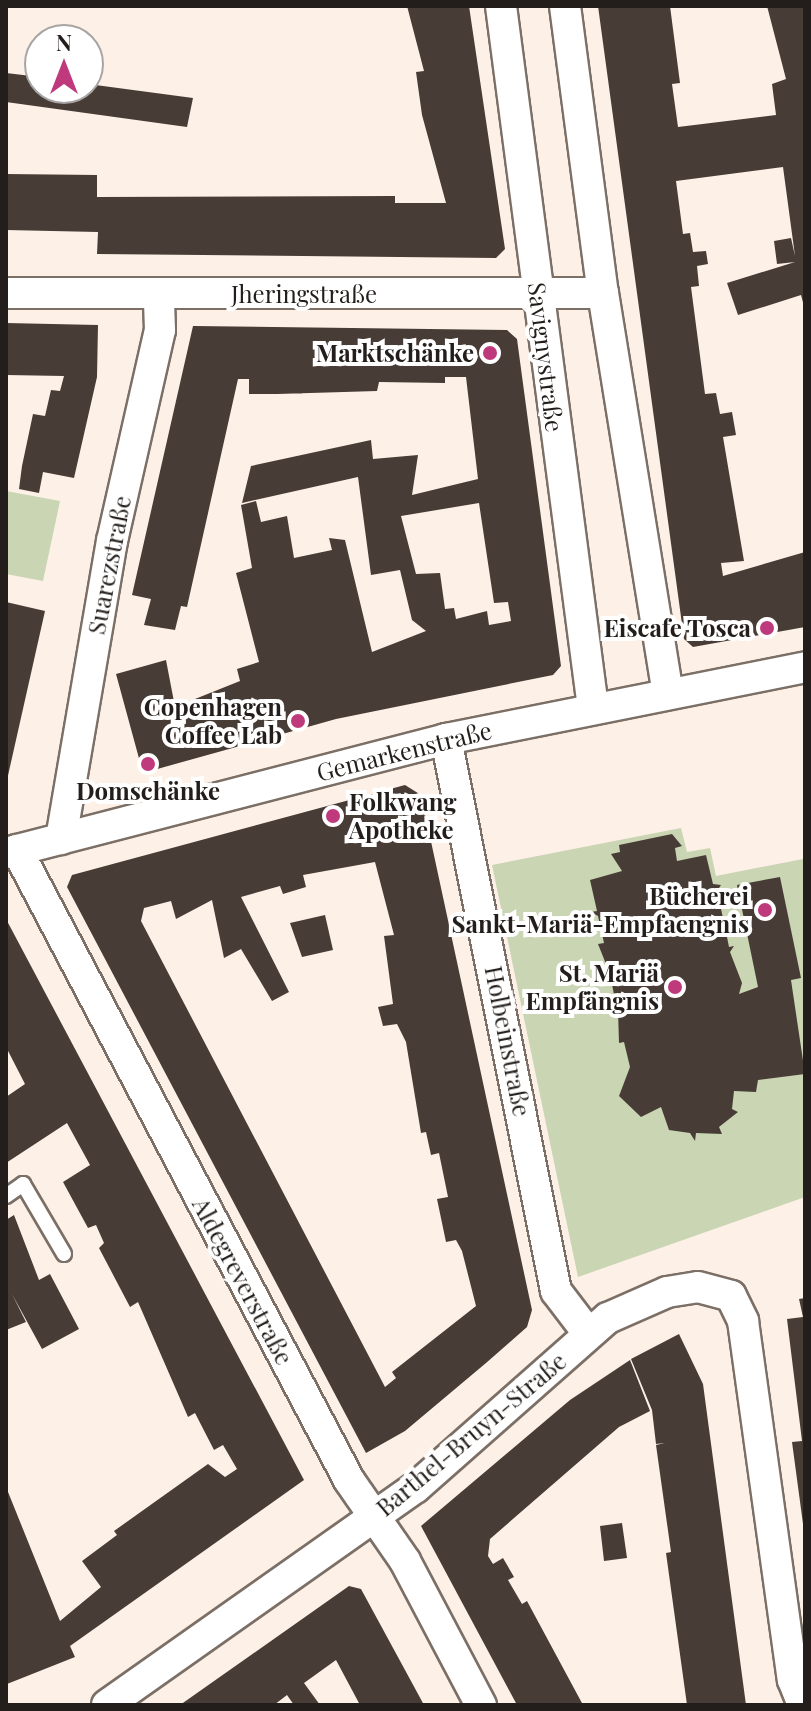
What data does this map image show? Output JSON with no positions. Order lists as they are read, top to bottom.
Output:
{
  "streets": {
    "street": [
      "Jheringstraße",
      "Savignystraße",
      "Suarezstraße",
      "Gemarkenstraße",
      "Holbeinstraße",
      "Aldegreverstraße",
      "Barthel-Bruyn-Straße"
    ]
  },
  "crossings": [
    ["Jheringstraße", "Savignystraße"],
    ["Jheringstraße", "Suarezstraße"],
    ["Savignystraße", "Gemarkenstraße"],
    ["Suarezstraße", "Gemarkenstraße"],
    ["Gemarkenstraße", "Holbeinstraße"],
    ["Gemarkenstraße", "Aldegreverstraße"],
    ["Holbeinstraße", "Barthel-Bruyn-Straße"],
    ["Aldegreverstraße", "Barthel-Bruyn-Straße"]
  ],
  "places": [
    "Marktschänke",
    "Eiscafe Tosca",
    "Copenhagen Coffee Lab",
    "Domschänke",
    "Folkwang Apotheke",
    "Bücherei Sankt-Mariä-Empfaengnis",
    "St. Mariä Empfängnis"
  ],
  "north": "top"
}
